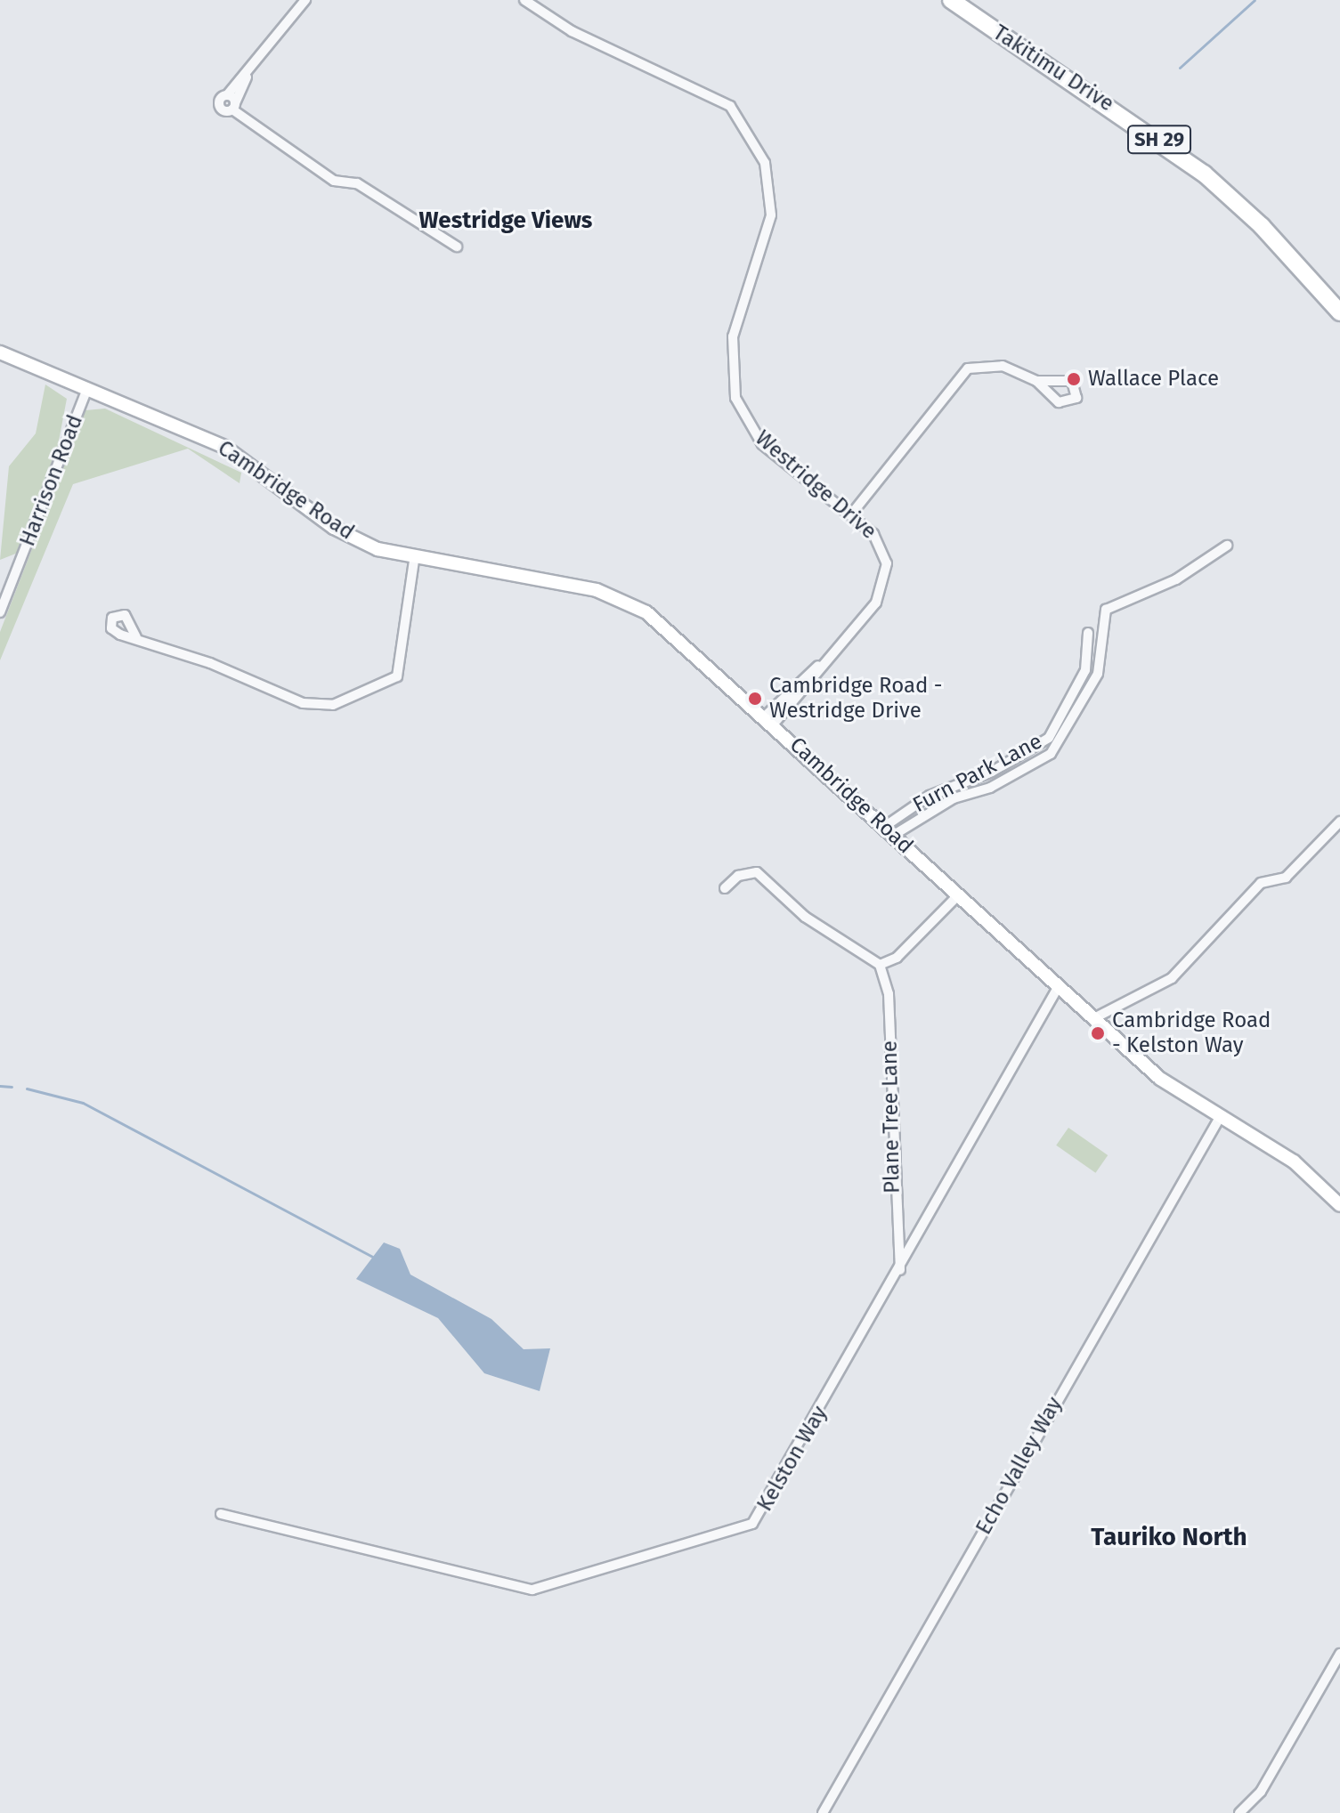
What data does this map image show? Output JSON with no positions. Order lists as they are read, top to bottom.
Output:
{
  "streets": {
    "highway": ["Takitimu Drive", "SH 29"],
    "main road": ["Cambridge Road"],
    "street": [
      "Harrison Road",
      "Westridge Drive",
      "Furn Park Lane",
      "Plane Tree Lane",
      "Kelston Way",
      "Echo Valley Way"
    ]
  },
  "crossings": [
    ["Harrison Road", "Cambridge Road"],
    ["Westridge Drive", "Cambridge Road"],
    ["Cambridge Road", "Furn Park Lane"],
    ["Cambridge Road", "Kelston Way"],
    ["Cambridge Road", "Echo Valley Way"],
    ["Plane Tree Lane", "Kelston Way"]
  ],
  "districts": ["Westridge Views", "Tauriko North"],
  "places": ["Wallace Place", "Cambridge Road - Westridge Drive", "Cambridge Road - Kelston Way"]
}
